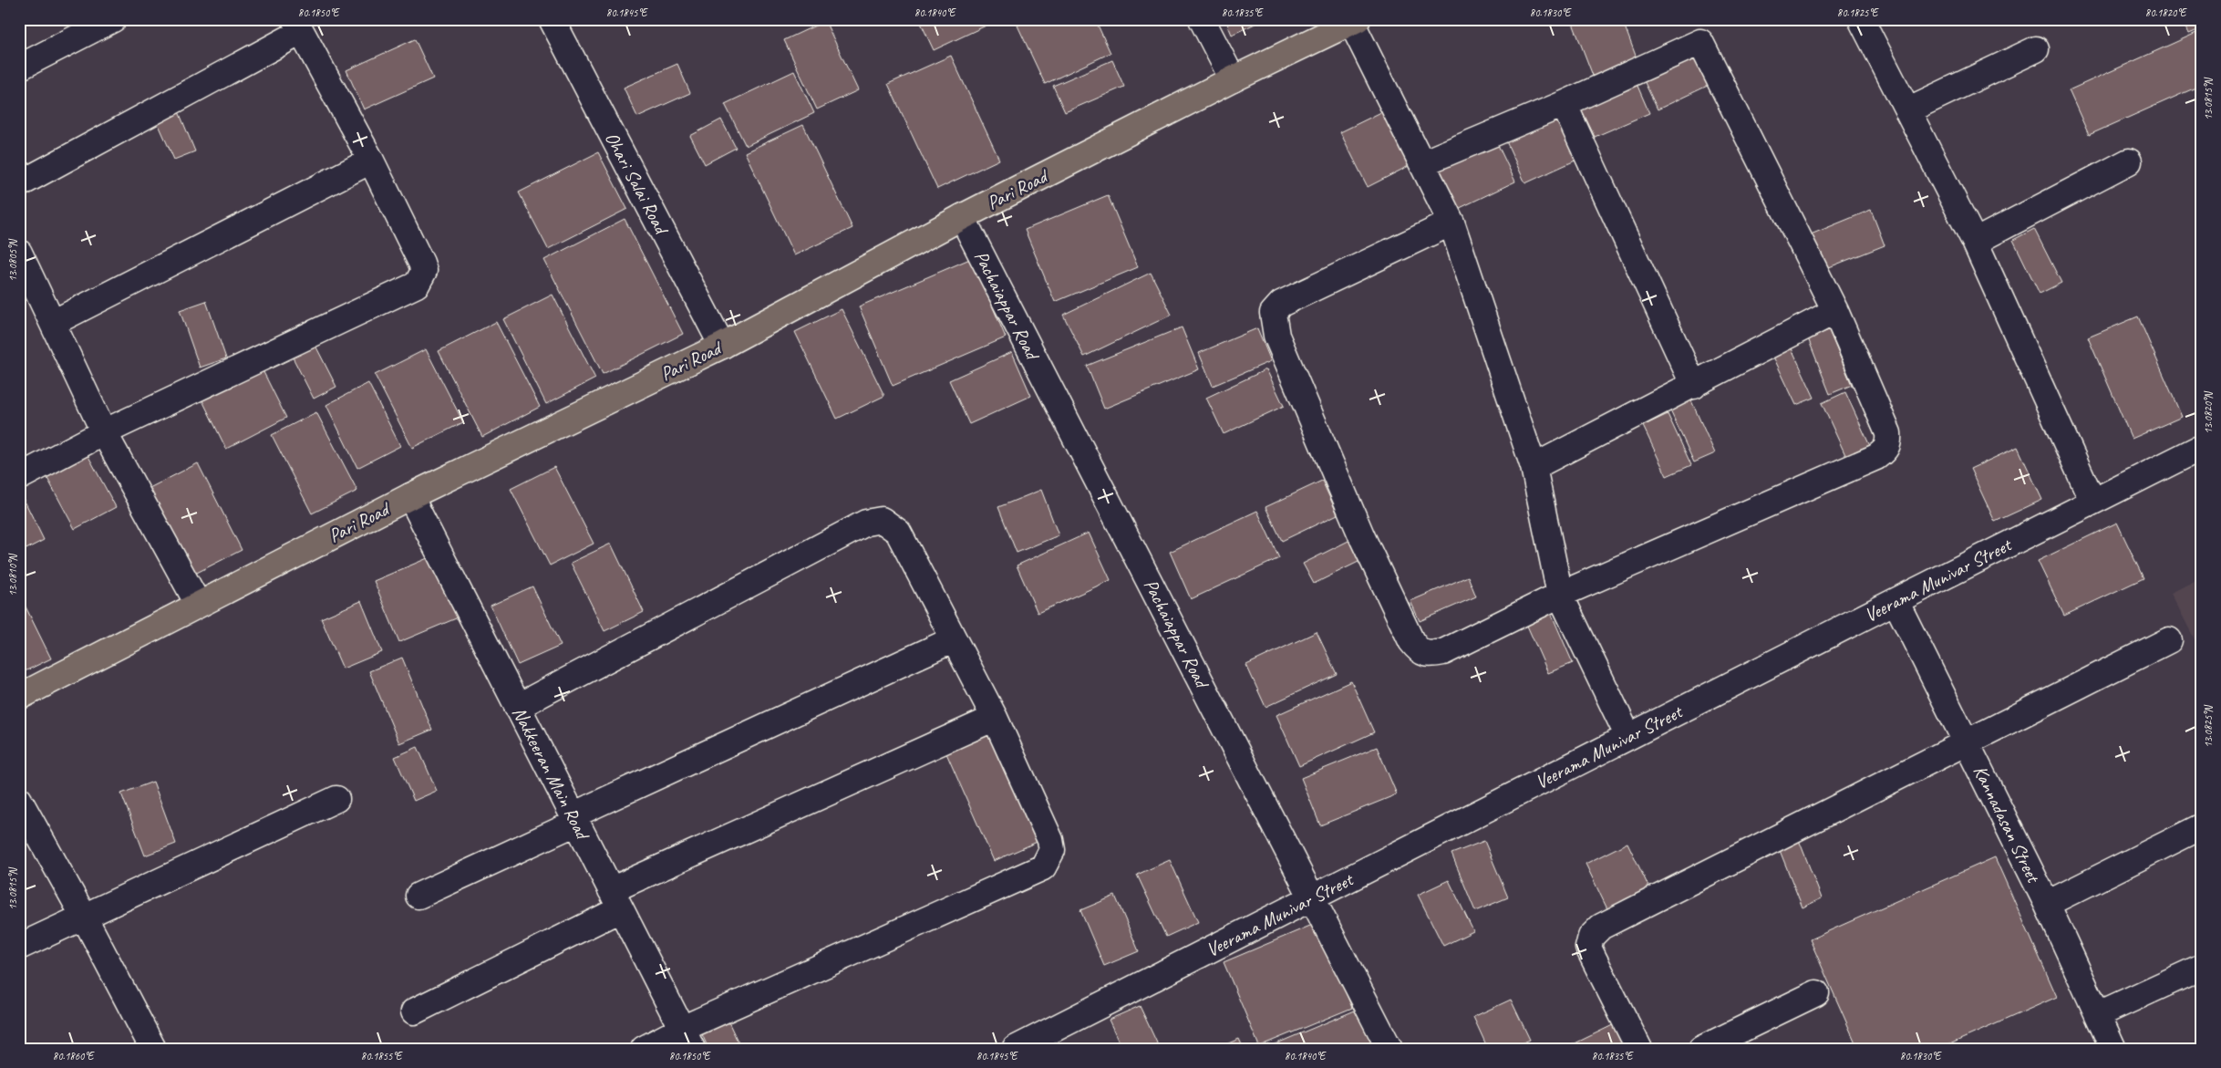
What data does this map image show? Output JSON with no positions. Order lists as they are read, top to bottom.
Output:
{
  "streets": {
    "main road": ["Pari Road"],
    "street": [
      "Ohari Salai Road",
      "Pachaiappar Road",
      "Veerama Munivar Street",
      "Nakkeeran Main Road",
      "Kannadasan Street"
    ]
  },
  "crossings": [
    ["Ohari Salai Road", "Pari Road"],
    ["Pari Road", "Pachaiappar Road"],
    ["Pari Road", "Nakkeeran Main Road"],
    ["Pachaiappar Road", "Veerama Munivar Street"],
    ["Veerama Munivar Street", "Kannadasan Street"]
  ],
  "coordinates": [
    "80.1850°E",
    "80.1845°E",
    "80.1840°E",
    "80.1835°E",
    "80.1830°E",
    "80.1825°E",
    "80.1820°E",
    "13.0815°N",
    "13.0805°N",
    "13.0820°N",
    "13.0810°N",
    "13.0825°N",
    "80.1860°E",
    "80.1855°E"
  ]
}
